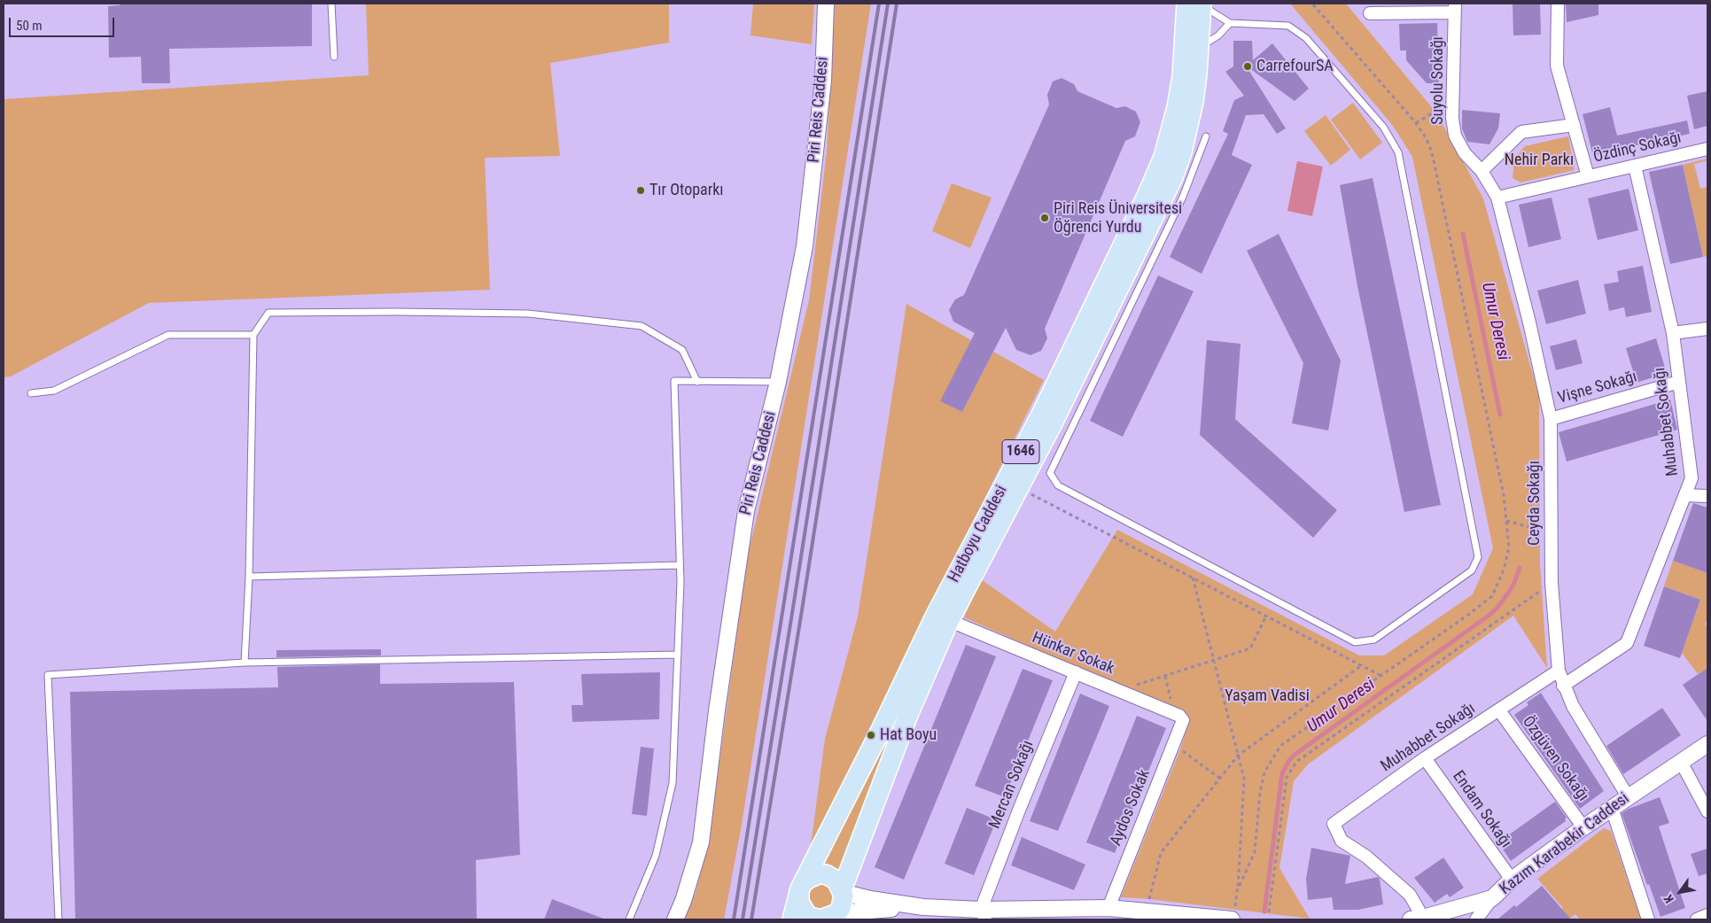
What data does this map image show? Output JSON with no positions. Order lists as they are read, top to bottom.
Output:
{
  "streets": {
    "main road": ["1646", "Hatboyu Caddesi"],
    "street": [
      "Suyolu Sokağı",
      "Piri Reis Caddesi",
      "Özdinç Sokağı",
      "Vişne Sokağı",
      "Muhabbet Sokağı",
      "Ceyda Sokağı",
      "Hünkar Sokak",
      "Özgüven Sokağı",
      "Mercan Sokağı",
      "Aydos Sokak",
      "Endam Sokağı",
      "Kazım Karabekir Caddesi"
    ]
  },
  "crossings": [
    ["Suyolu Sokağı", "Özdinç Sokağı"],
    ["Suyolu Sokağı", "Ceyda Sokağı"],
    ["Özdinç Sokağı", "Muhabbet Sokağı"],
    ["Özdinç Sokağı", "Ceyda Sokağı"],
    ["Vişne Sokağı", "Muhabbet Sokağı"],
    ["Vişne Sokağı", "Ceyda Sokağı"],
    ["Muhabbet Sokağı", "Ceyda Sokağı"],
    ["Muhabbet Sokağı", "Özgüven Sokağı"],
    ["Muhabbet Sokağı", "Endam Sokağı"],
    ["Muhabbet Sokağı", "Kazım Karabekir Caddesi"],
    ["Ceyda Sokağı", "Kazım Karabekir Caddesi"],
    ["Hatboyu Caddesi", "Hünkar Sokak"],
    ["Hünkar Sokak", "Mercan Sokağı"],
    ["Hünkar Sokak", "Aydos Sokak"],
    ["Özgüven Sokağı", "Kazım Karabekir Caddesi"],
    ["Endam Sokağı", "Kazım Karabekir Caddesi"]
  ],
  "water": ["Umur Deresi"],
  "parks": ["Nehir Parkı", "Yaşam Vadisi"],
  "places": [
    "CarrefourSA",
    "Tır Otoparkı",
    "Piri Reis Üniversitesi Öğrenci Yurdu",
    "Hat Boyu"
  ],
  "scale_bar": "50 m",
  "north": "bottom left"
}
